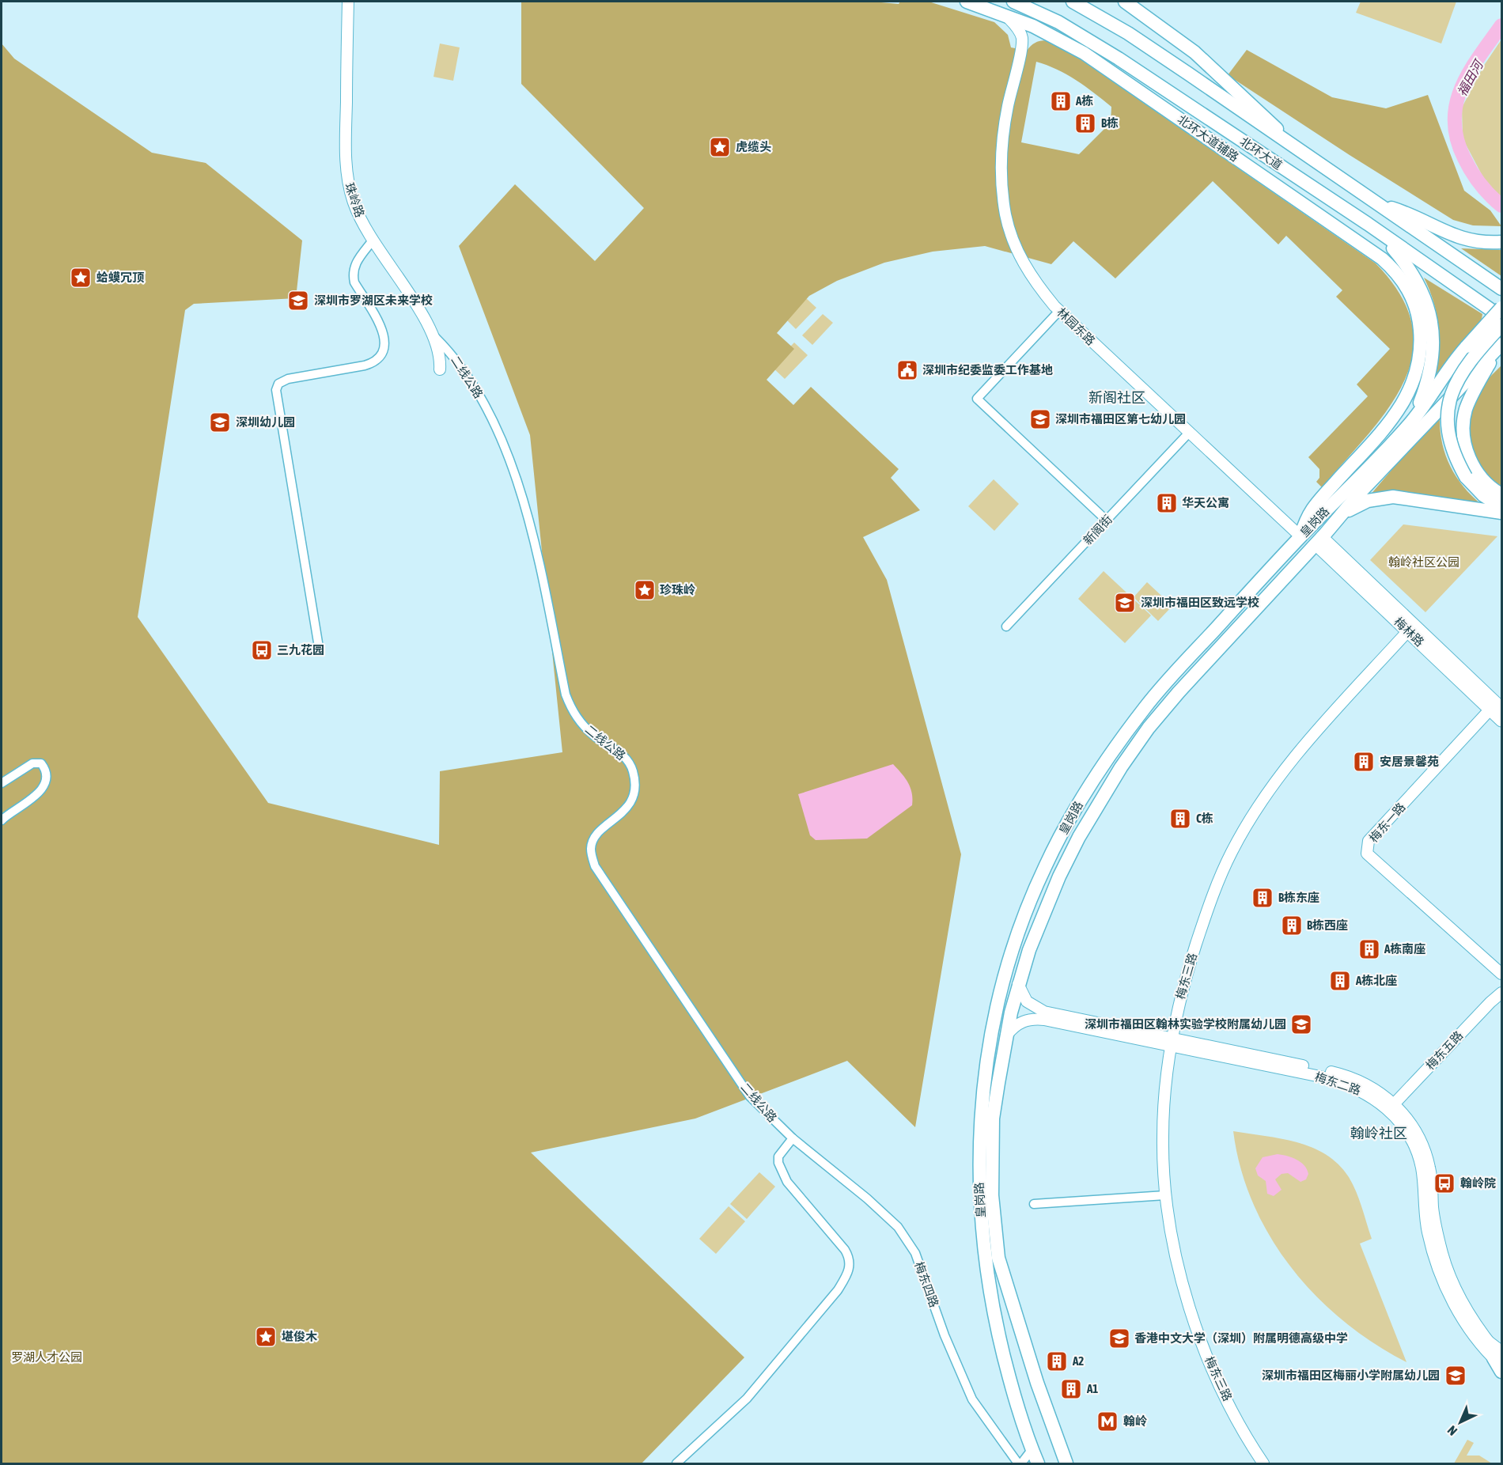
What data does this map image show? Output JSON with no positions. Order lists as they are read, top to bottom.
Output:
{
  "streets": {
    "main road": [
      "北环大道辅路",
      "北环大道",
      "皇岗路",
      "梅林路"
    ],
    "street": [
      "珠岭路",
      "林园东路",
      "二线公路",
      "新阁街",
      "梅东一路",
      "梅东三路",
      "梅东五路",
      "梅东二路",
      "梅东四路"
    ]
  },
  "crossings": [
    ["北环大道辅路", "北环大道"],
    ["北环大道辅路", "林园东路"],
    ["北环大道辅路", "皇岗路"],
    ["珠岭路", "二线公路"],
    ["林园东路", "皇岗路"],
    ["林园东路", "新阁街"],
    ["二线公路", "梅东四路"],
    ["皇岗路", "梅林路"],
    ["皇岗路", "梅东二路"],
    ["梅林路", "梅东一路"],
    ["梅林路", "梅东三路"],
    ["梅东三路", "梅东二路"],
    ["梅东五路", "梅东二路"]
  ],
  "districts": ["新阁社区", "翰岭社区"],
  "water": ["福田河"],
  "parks": ["翰岭社区公园", "罗湖人才公园"],
  "places": {
    "building": [
      "A栋",
      "B栋",
      "华天公寓",
      "安居景馨苑",
      "C栋",
      "B栋东座",
      "B栋西座",
      "A栋南座",
      "A栋北座",
      "A2",
      "A1"
    ],
    "place": [
      "虎缆头",
      "蛤蟆冗顶",
      "珍珠岭",
      "堪俊木"
    ],
    "school or university": [
      "深圳市罗湖区未来学校",
      "深圳市福田区第七幼儿园",
      "深圳幼儿园",
      "深圳市福田区致远学校",
      "深圳市福田区翰林实验学校附属幼儿园",
      "香港中文大学（深圳）附属明德高级中学",
      "深圳市福田区梅丽小学附属幼儿园"
    ],
    "public building": ["深圳市纪委监委工作基地"],
    "bus stop": ["三九花园", "翰岭院"],
    "metro station": ["翰岭"]
  },
  "north": "bottom left"
}
